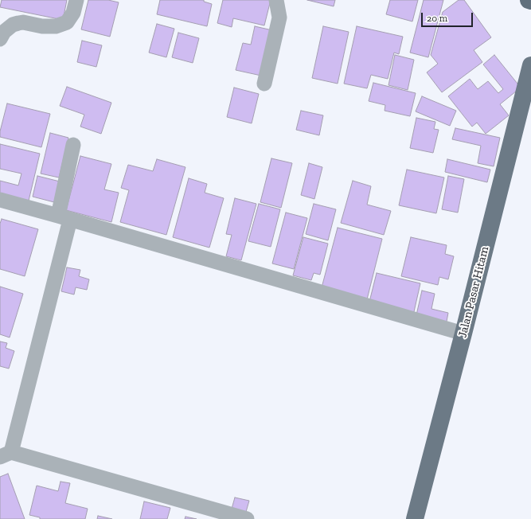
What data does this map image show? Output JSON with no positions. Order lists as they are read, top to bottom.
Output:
{
  "streets": {
    "main road": ["Jalan Pasar Hitam"]
  },
  "scale_bar": "20 m"
}
